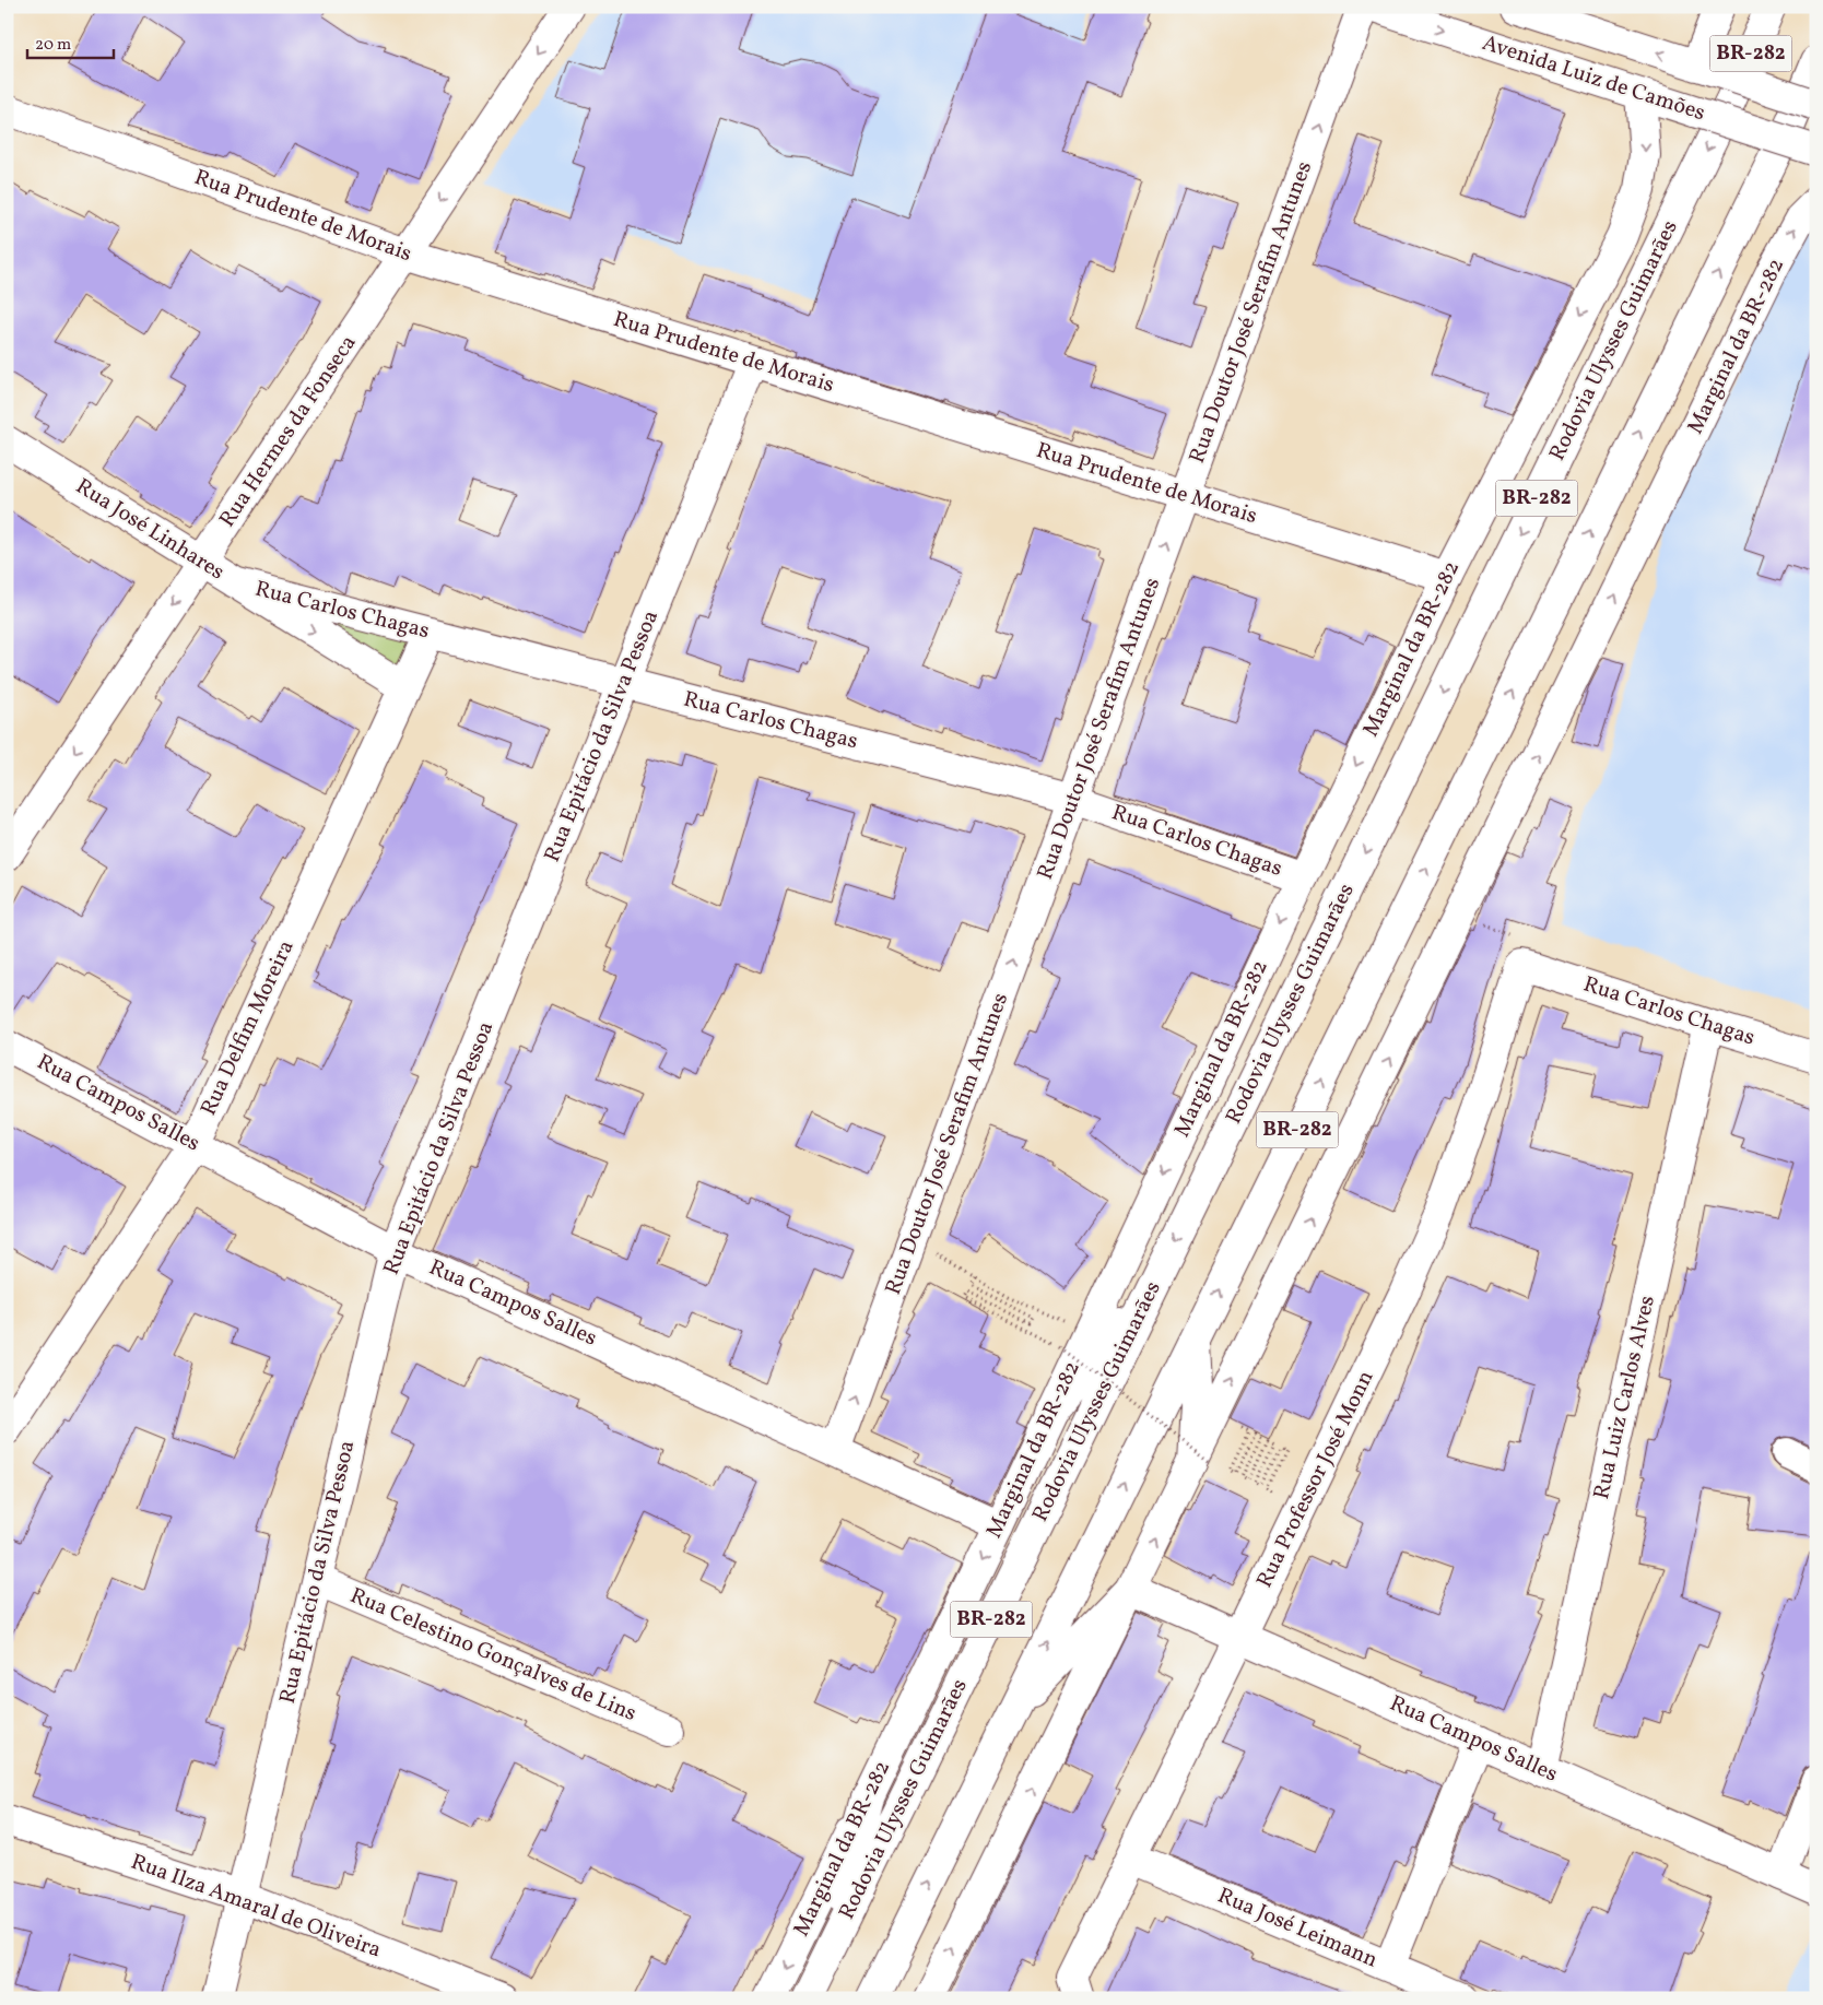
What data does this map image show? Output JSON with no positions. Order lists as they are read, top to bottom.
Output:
{
  "streets": {
    "main road": [
      "BR-282",
      "Avenida Luiz de Camões",
      "Rua Prudente de Morais",
      "Rua Doutor José Serafim Antunes",
      "Rodovia Ulysses Guimarães",
      "Marginal da BR-282",
      "Rua Hermes da Fonseca",
      "Rua José Linhares",
      "Rua Carlos Chagas",
      "Rua Epitácio da Silva Pessoa",
      "Rua Delfim Moreira",
      "Rua Campos Salles",
      "Rua Luiz Carlos Alves",
      "Rua Professor José Monn",
      "Rua Celestino Gonçalves de Lins",
      "Rua Ilza Amaral de Oliveira",
      "Rua José Leimann"
    ]
  },
  "crossings": [
    ["Avenida Luiz de Camões", "Marginal da BR-282"],
    ["Rua Prudente de Morais", "Rua Doutor José Serafim Antunes"],
    ["Rua Prudente de Morais", "Marginal da BR-282"],
    ["Rua Prudente de Morais", "Rua Hermes da Fonseca"],
    ["Rua Prudente de Morais", "Rua Epitácio da Silva Pessoa"],
    ["Rua Doutor José Serafim Antunes", "Rua Carlos Chagas"],
    ["Rua Doutor José Serafim Antunes", "Rua Campos Salles"],
    ["Marginal da BR-282", "Rua Carlos Chagas"],
    ["Marginal da BR-282", "Rua Campos Salles"],
    ["Rua Hermes da Fonseca", "Rua José Linhares"],
    ["Rua José Linhares", "Rua Carlos Chagas"],
    ["Rua José Linhares", "Rua Delfim Moreira"],
    ["Rua Carlos Chagas", "Rua Epitácio da Silva Pessoa"],
    ["Rua Carlos Chagas", "Rua Delfim Moreira"],
    ["Rua Carlos Chagas", "Rua Luiz Carlos Alves"],
    ["Rua Carlos Chagas", "Rua Professor José Monn"],
    ["Rua Epitácio da Silva Pessoa", "Rua Campos Salles"],
    ["Rua Epitácio da Silva Pessoa", "Rua Celestino Gonçalves de Lins"],
    ["Rua Epitácio da Silva Pessoa", "Rua Ilza Amaral de Oliveira"],
    ["Rua Delfim Moreira", "Rua Campos Salles"],
    ["Rua Campos Salles", "Rua Luiz Carlos Alves"],
    ["Rua Campos Salles", "Rua Professor José Monn"],
    ["Rua Professor José Monn", "Rua José Leimann"]
  ],
  "one_way": ["Rua Doutor José Serafim Antunes", "Rua Hermes da Fonseca", "Rua José Linhares"],
  "scale_bar": "20 m"
}
